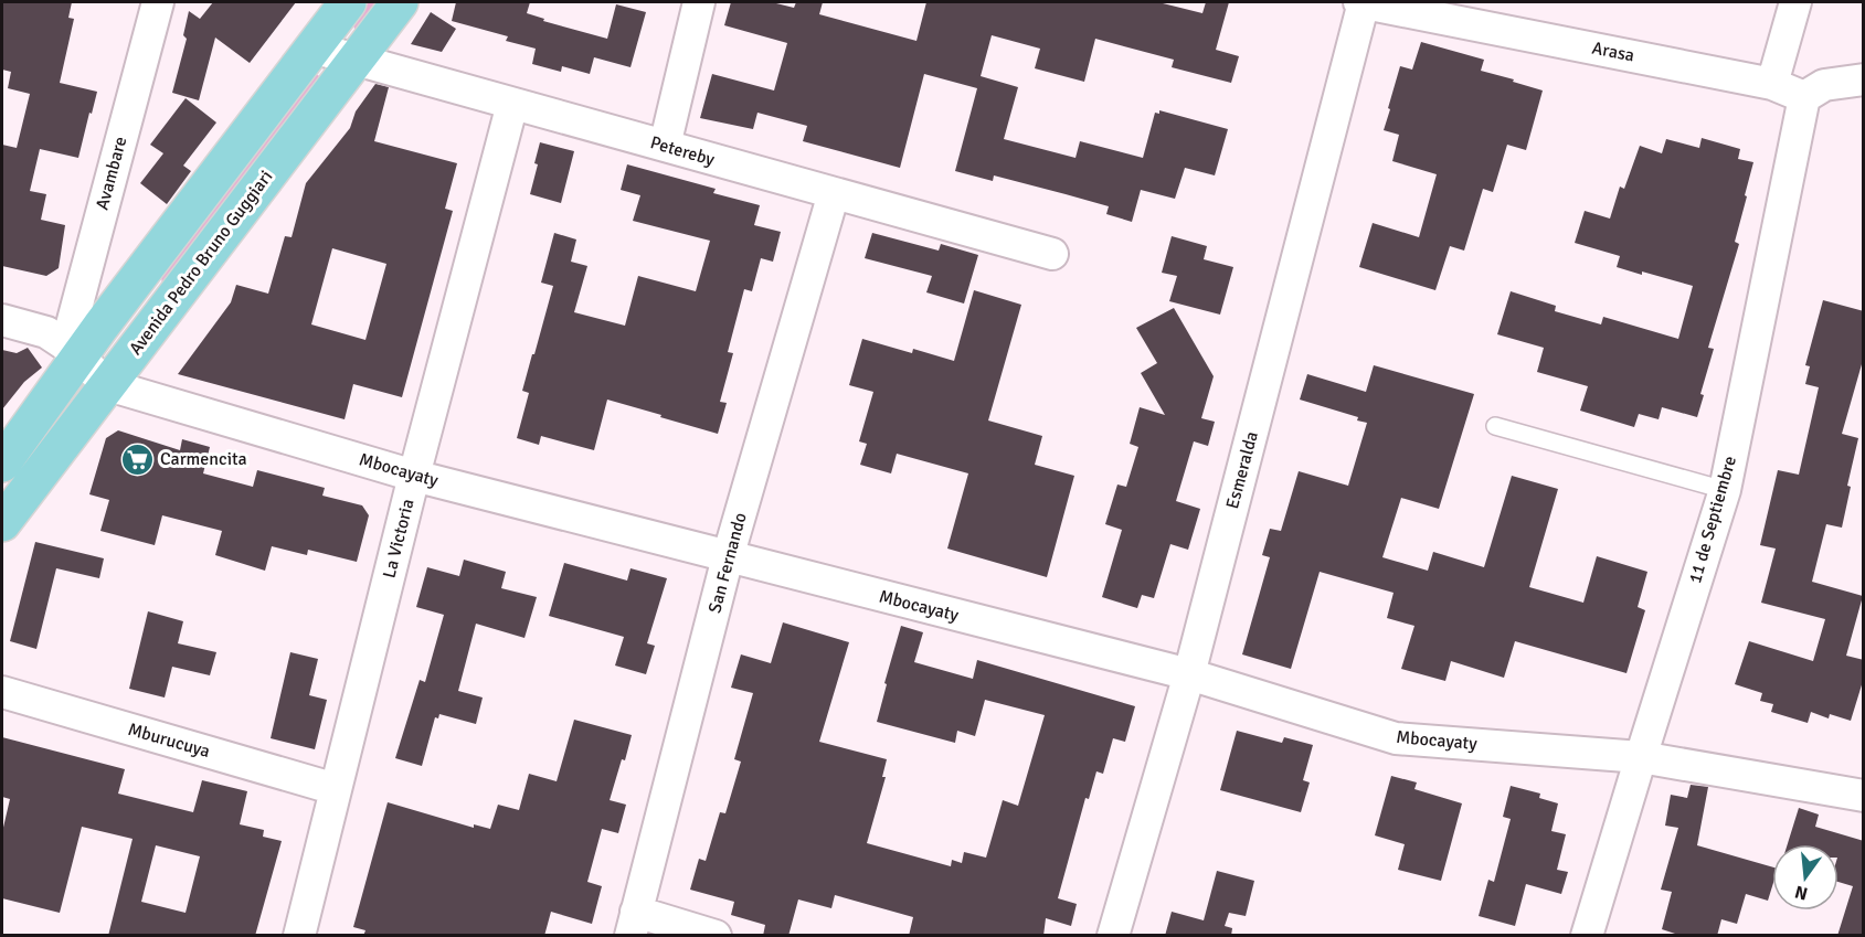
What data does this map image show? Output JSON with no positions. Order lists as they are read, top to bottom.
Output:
{
  "streets": {
    "main road": ["Avenida Pedro Bruno Guggiari"],
    "street": [
      "Arasa",
      "Petereby",
      "Avambare",
      "Mbocayaty",
      "Esmeralda",
      "11 de Septiembre",
      "La Victoria",
      "San Fernando",
      "Mburucuya"
    ]
  },
  "crossings": [
    ["Arasa", "Esmeralda"],
    ["Arasa", "11 de Septiembre"],
    ["Petereby", "Avenida Pedro Bruno Guggiari"],
    ["Petereby", "La Victoria"],
    ["Petereby", "San Fernando"],
    ["Avambare", "Mbocayaty"],
    ["Avenida Pedro Bruno Guggiari", "Mbocayaty"],
    ["Mbocayaty", "Esmeralda"],
    ["Mbocayaty", "11 de Septiembre"],
    ["Mbocayaty", "La Victoria"],
    ["Mbocayaty", "San Fernando"],
    ["La Victoria", "Mburucuya"]
  ],
  "places": {
    "supermarket": ["Carmencita"]
  },
  "north": "bottom"
}
